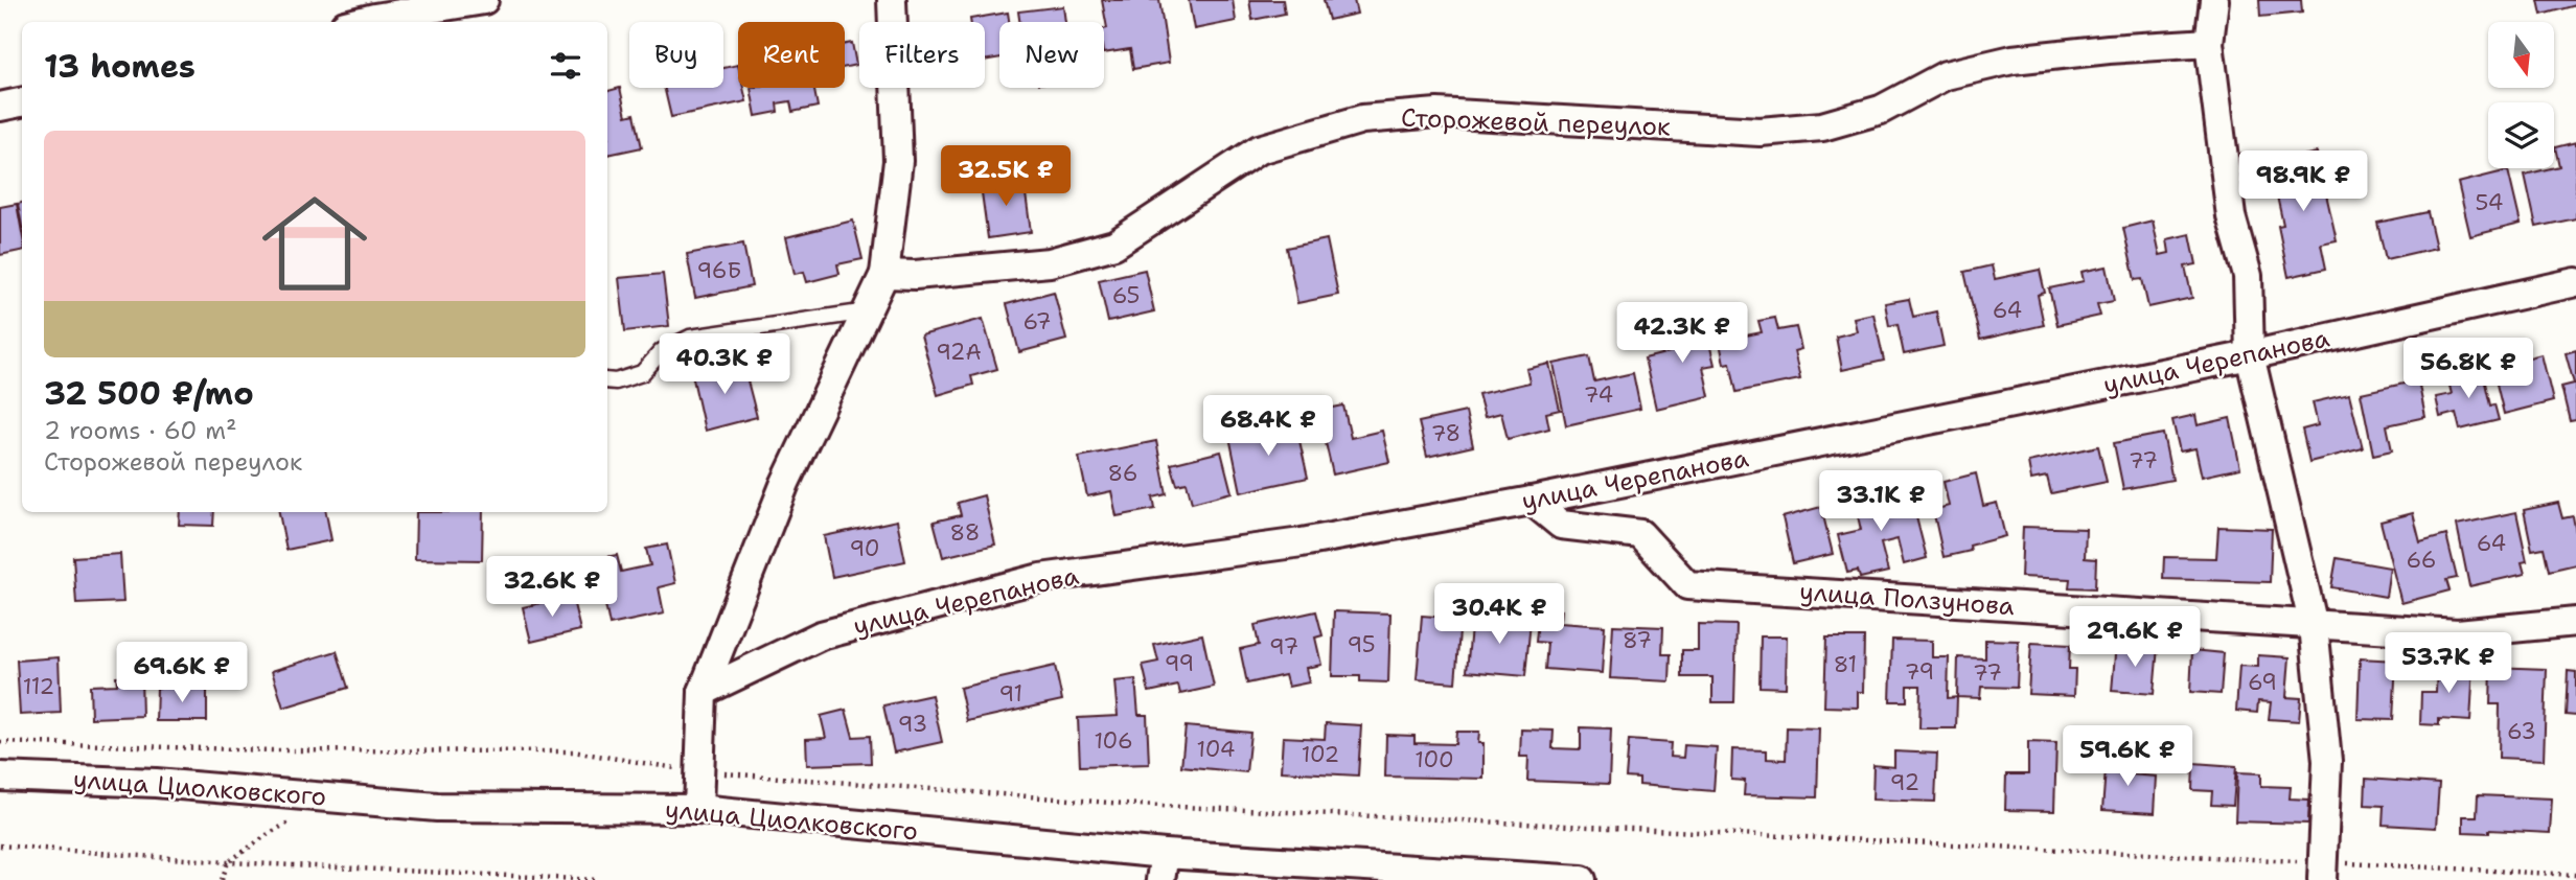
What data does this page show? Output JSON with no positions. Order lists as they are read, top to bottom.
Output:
{
  "streets": {
    "street": [
      "Сторожевой переулок",
      "улица Черепанова",
      "улица Ползунова",
      "улица Циолковского"
    ]
  },
  "crossings": [
    ["улица Черепанова", "улица Ползунова"]
  ],
  "house_numbers": [
    "54",
    "96Б",
    "65",
    "64",
    "67",
    "92А",
    "74",
    "78",
    "77",
    "86",
    "88",
    "64",
    "90",
    "66",
    "87",
    "95",
    "97",
    "99",
    "81",
    "79",
    "77",
    "69",
    "112",
    "91",
    "93",
    "63",
    "106",
    "104",
    "102",
    "100",
    "92"
  ],
  "north": "bottom",
  "page": {
    "chip": [
      "Buy",
      "Rent",
      "Filters",
      "New"
    ],
    "heading": "13 homes",
    "list": [
      {
        "name": "32 500 ₽/mo",
        "note": "2 rooms · 60 m² · Сторожевой переулок"
      }
    ],
    "price": [
      "32.5K ₽",
      "98.9K ₽",
      "42.3K ₽",
      "40.3K ₽",
      "56.8K ₽",
      "68.4K ₽",
      "33.1K ₽",
      "32.6K ₽",
      "30.4K ₽",
      "29.6K ₽",
      "53.7K ₽",
      "69.6K ₽",
      "59.6K ₽"
    ]
  }
}
